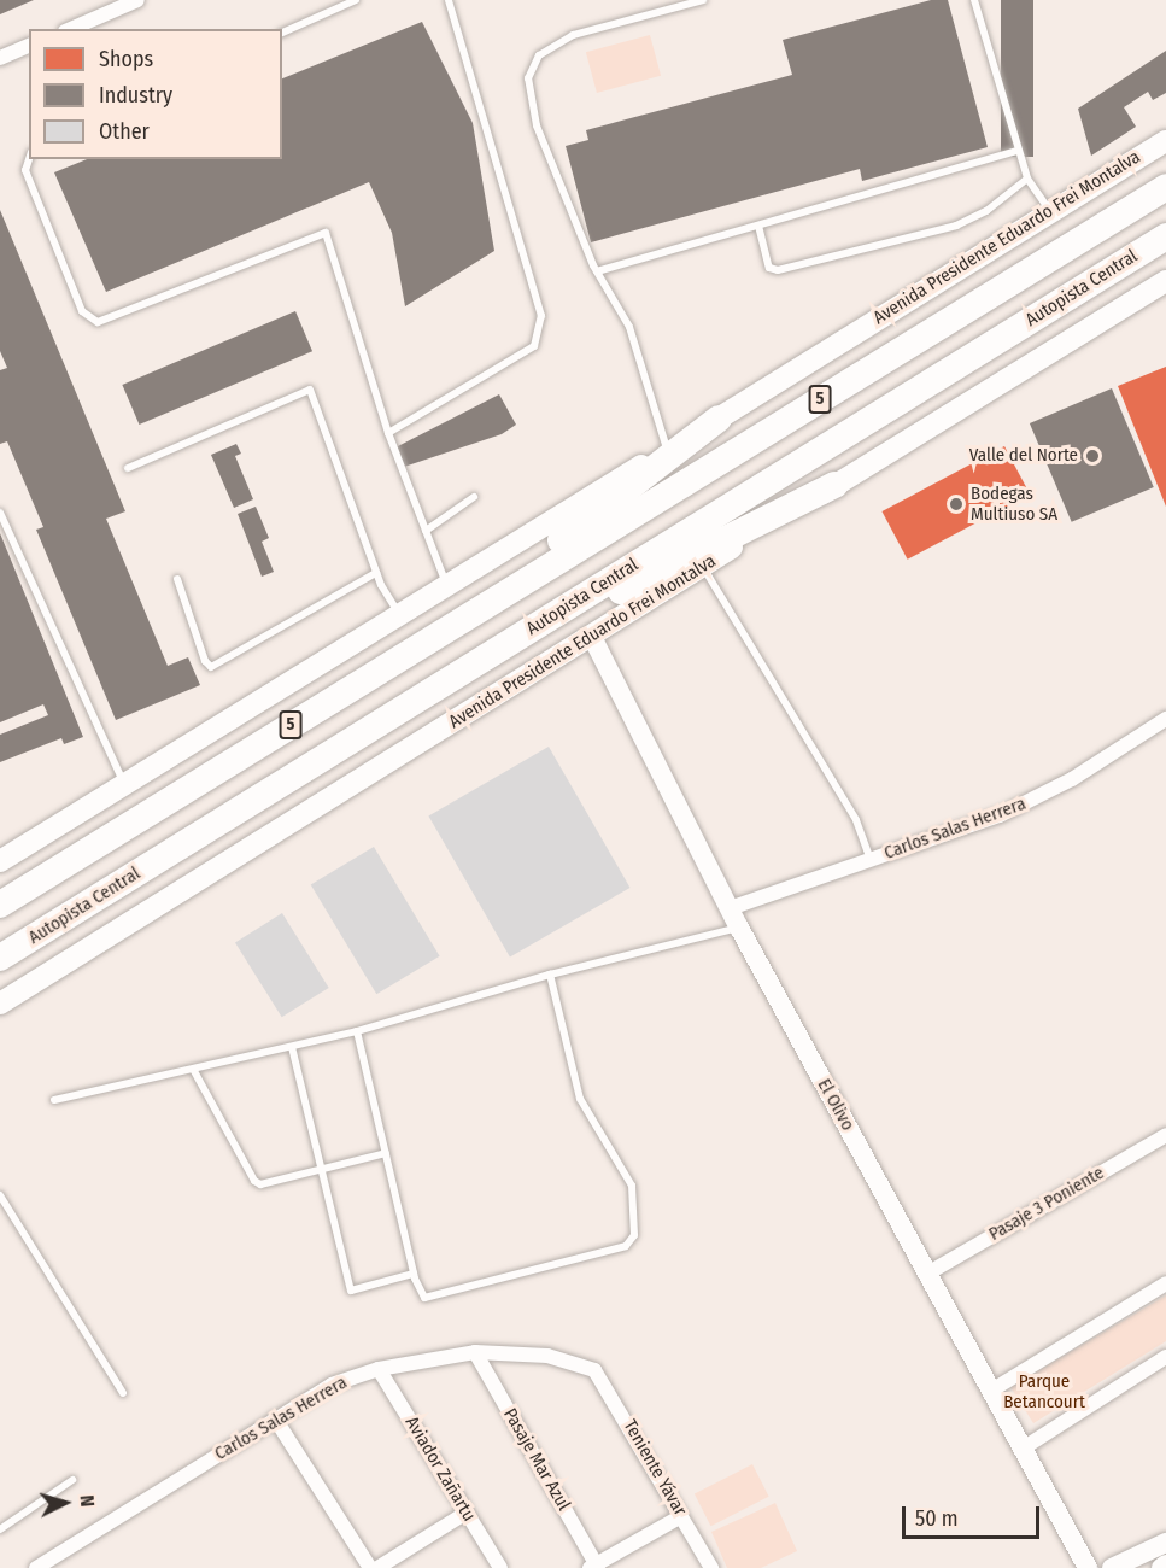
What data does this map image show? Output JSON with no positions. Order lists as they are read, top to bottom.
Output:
{
  "streets": {
    "highway": ["Autopista Central", "5"],
    "main road": ["Avenida Presidente Eduardo Frei Montalva"],
    "street": [
      "Carlos Salas Herrera",
      "El Olivo",
      "Pasaje 3 Poniente",
      "Pasaje Mar Azul",
      "Teniente Yávar",
      "Aviador Zañartu"
    ]
  },
  "crossings": [
    ["Avenida Presidente Eduardo Frei Montalva", "El Olivo"],
    ["Carlos Salas Herrera", "El Olivo"],
    ["Carlos Salas Herrera", "Pasaje Mar Azul"],
    ["Carlos Salas Herrera", "Teniente Yávar"],
    ["Carlos Salas Herrera", "Aviador Zañartu"],
    ["El Olivo", "Pasaje 3 Poniente"]
  ],
  "parks": ["Parque Betancourt"],
  "places": ["Valle del Norte", "Bodegas Multiuso SA"],
  "legend": ["Shops", "Industry", "Other"],
  "scale_bar": "50 m",
  "north": "right"
}
